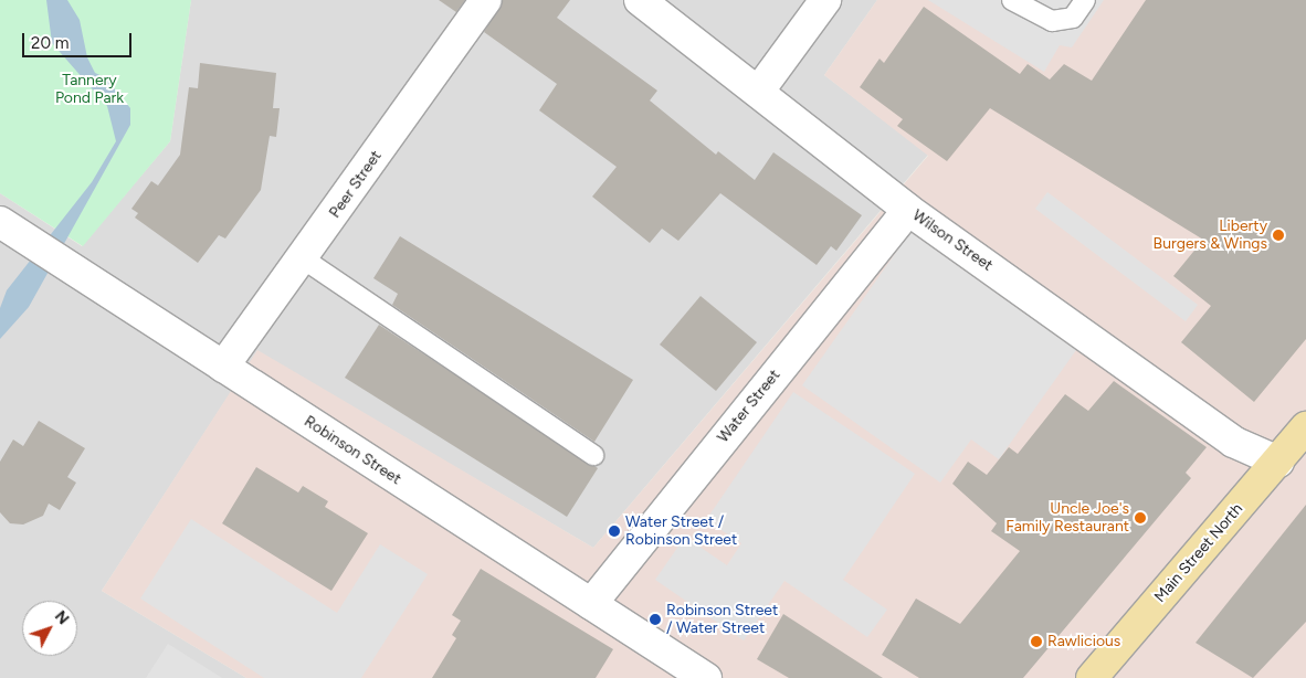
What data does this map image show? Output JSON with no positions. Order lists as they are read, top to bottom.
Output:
{
  "streets": {
    "main road": ["Main Street North"],
    "street": [
      "Peer Street",
      "Wilson Street",
      "Water Street",
      "Robinson Street"
    ]
  },
  "crossings": [
    ["Peer Street", "Robinson Street"],
    ["Wilson Street", "Water Street"],
    ["Wilson Street", "Main Street North"],
    ["Water Street", "Robinson Street"]
  ],
  "parks": ["Tannery Pond Park"],
  "places": [
    "Liberty Burgers & Wings",
    "Uncle Joe's Family Restaurant",
    "Water Street / Robinson Street",
    "Robinson Street / Water Street",
    "Rawlicious"
  ],
  "scale_bar": "20 m",
  "north": "top right"
}
